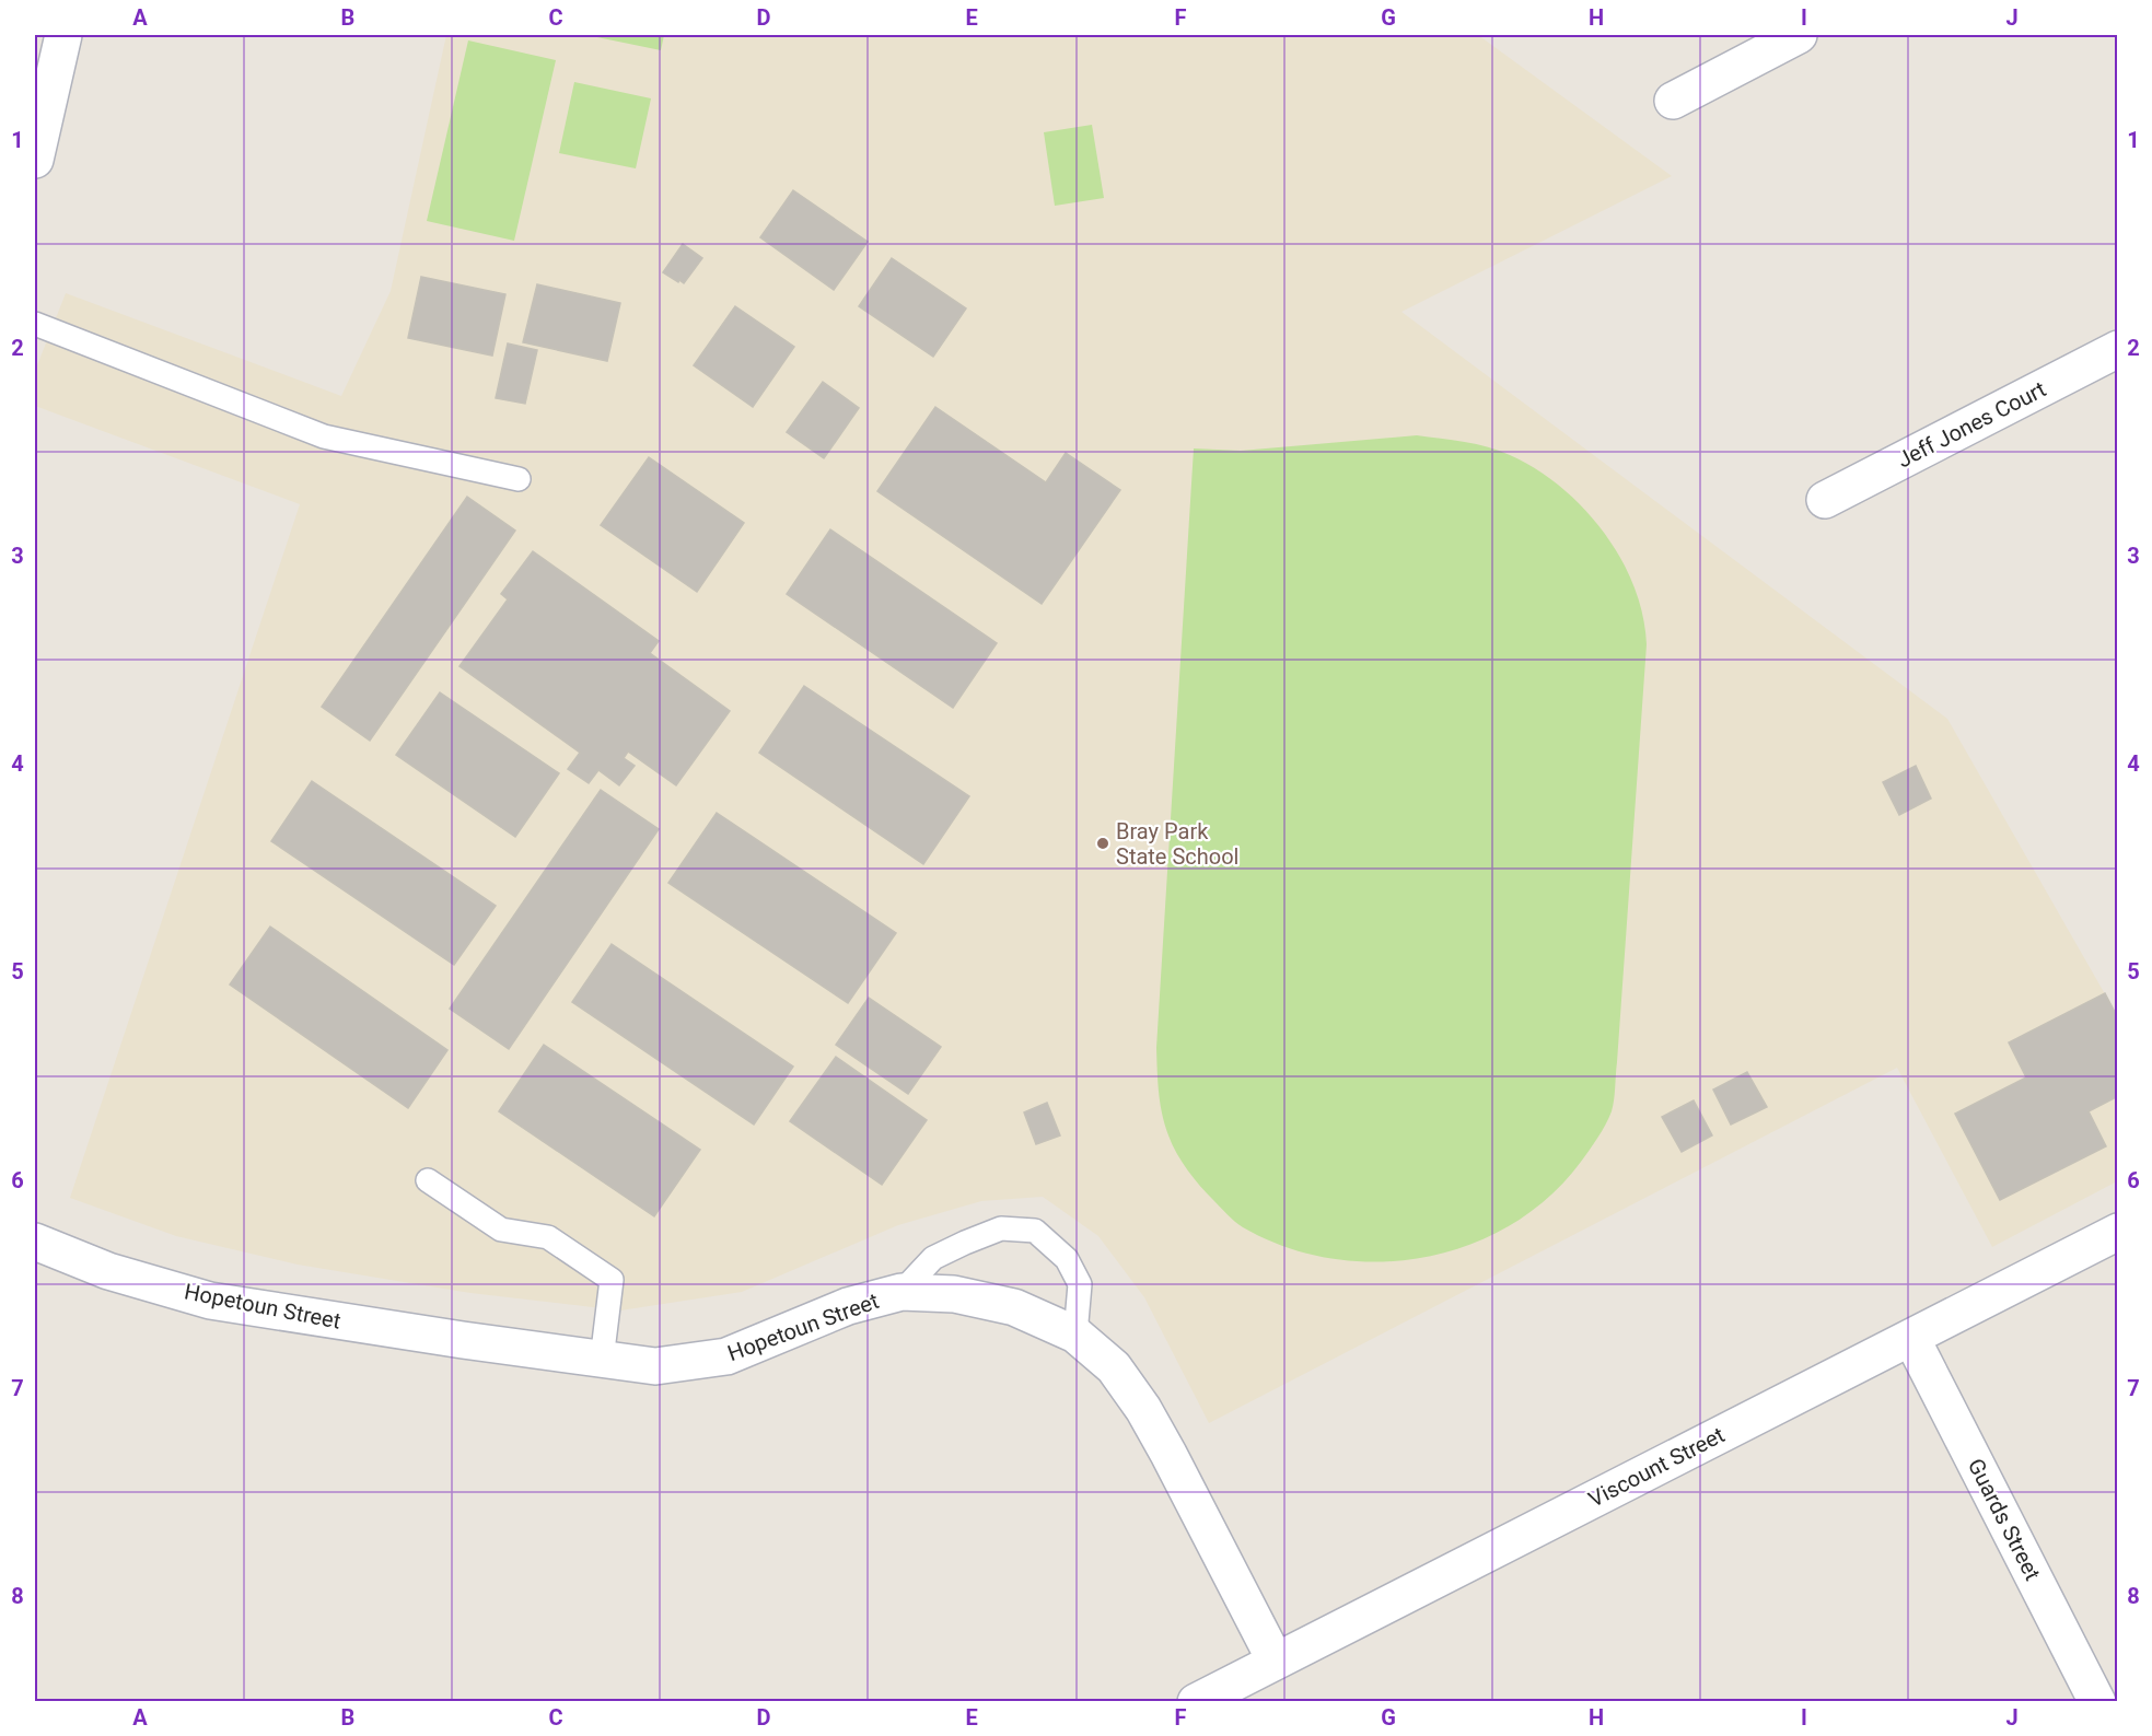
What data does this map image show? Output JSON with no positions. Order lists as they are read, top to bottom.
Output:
{
  "streets": {
    "street": [
      "Jeff Jones Court",
      "Hopetoun Street",
      "Viscount Street",
      "Guards Street"
    ]
  },
  "crossings": [
    ["Hopetoun Street", "Viscount Street"],
    ["Viscount Street", "Guards Street"]
  ],
  "places": ["Bray Park State School"],
  "grid": {
    "columns": [
      "A",
      "B",
      "C",
      "D",
      "E",
      "F",
      "G",
      "H",
      "I",
      "J"
    ],
    "rows": [
      "1",
      "2",
      "3",
      "4",
      "5",
      "6",
      "7",
      "8"
    ]
  }
}
